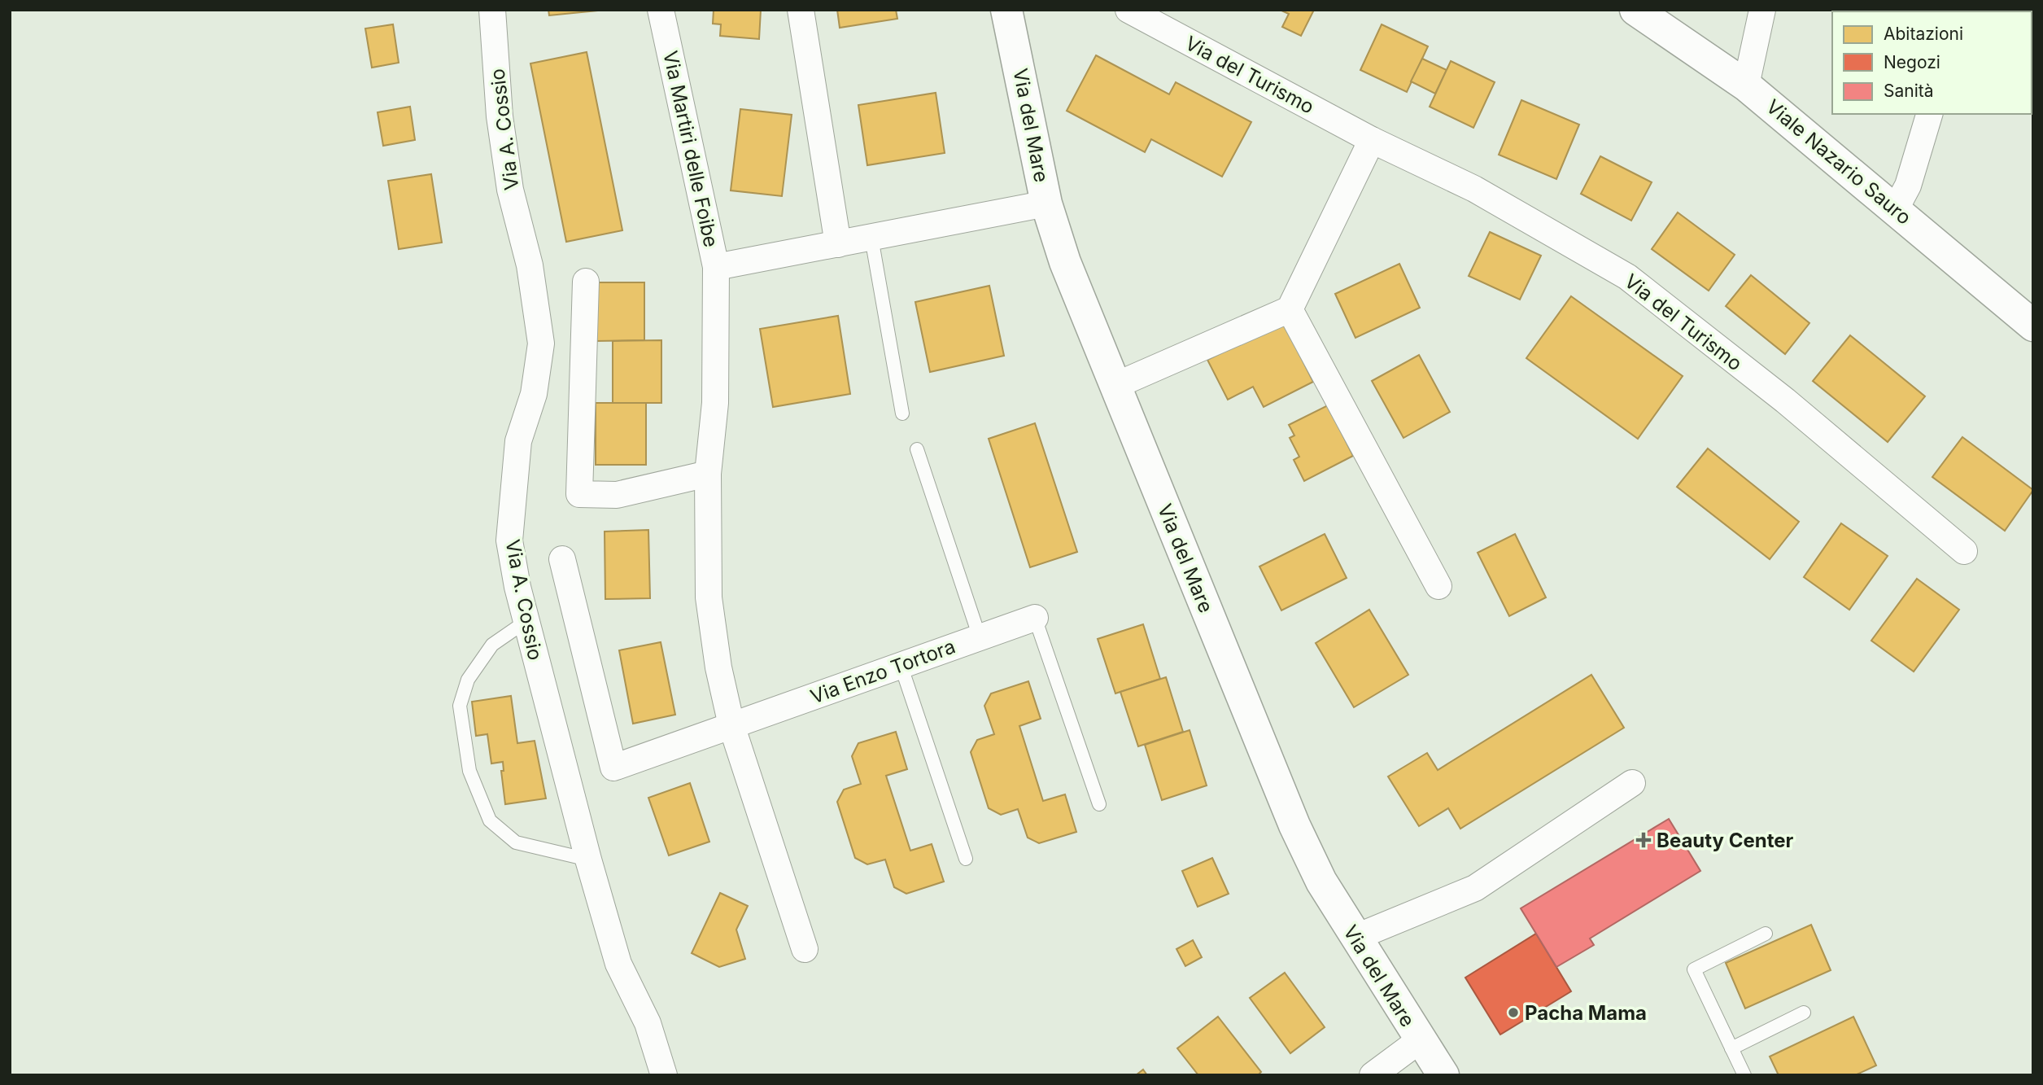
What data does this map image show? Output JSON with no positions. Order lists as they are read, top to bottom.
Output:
{
  "streets": {
    "street": [
      "Via del Turismo",
      "Via del Mare",
      "Via A. Cossio",
      "Via Martiri delle Foibe",
      "Viale Nazario Sauro",
      "Via Enzo Tortora"
    ]
  },
  "crossings": [
    ["Via del Mare", "Via Martiri delle Foibe"]
  ],
  "places": {
    "health": ["Beauty Center"],
    "other": ["Pacha Mama"]
  },
  "legend": ["Abitazioni", "Negozi", "Sanità"]
}
